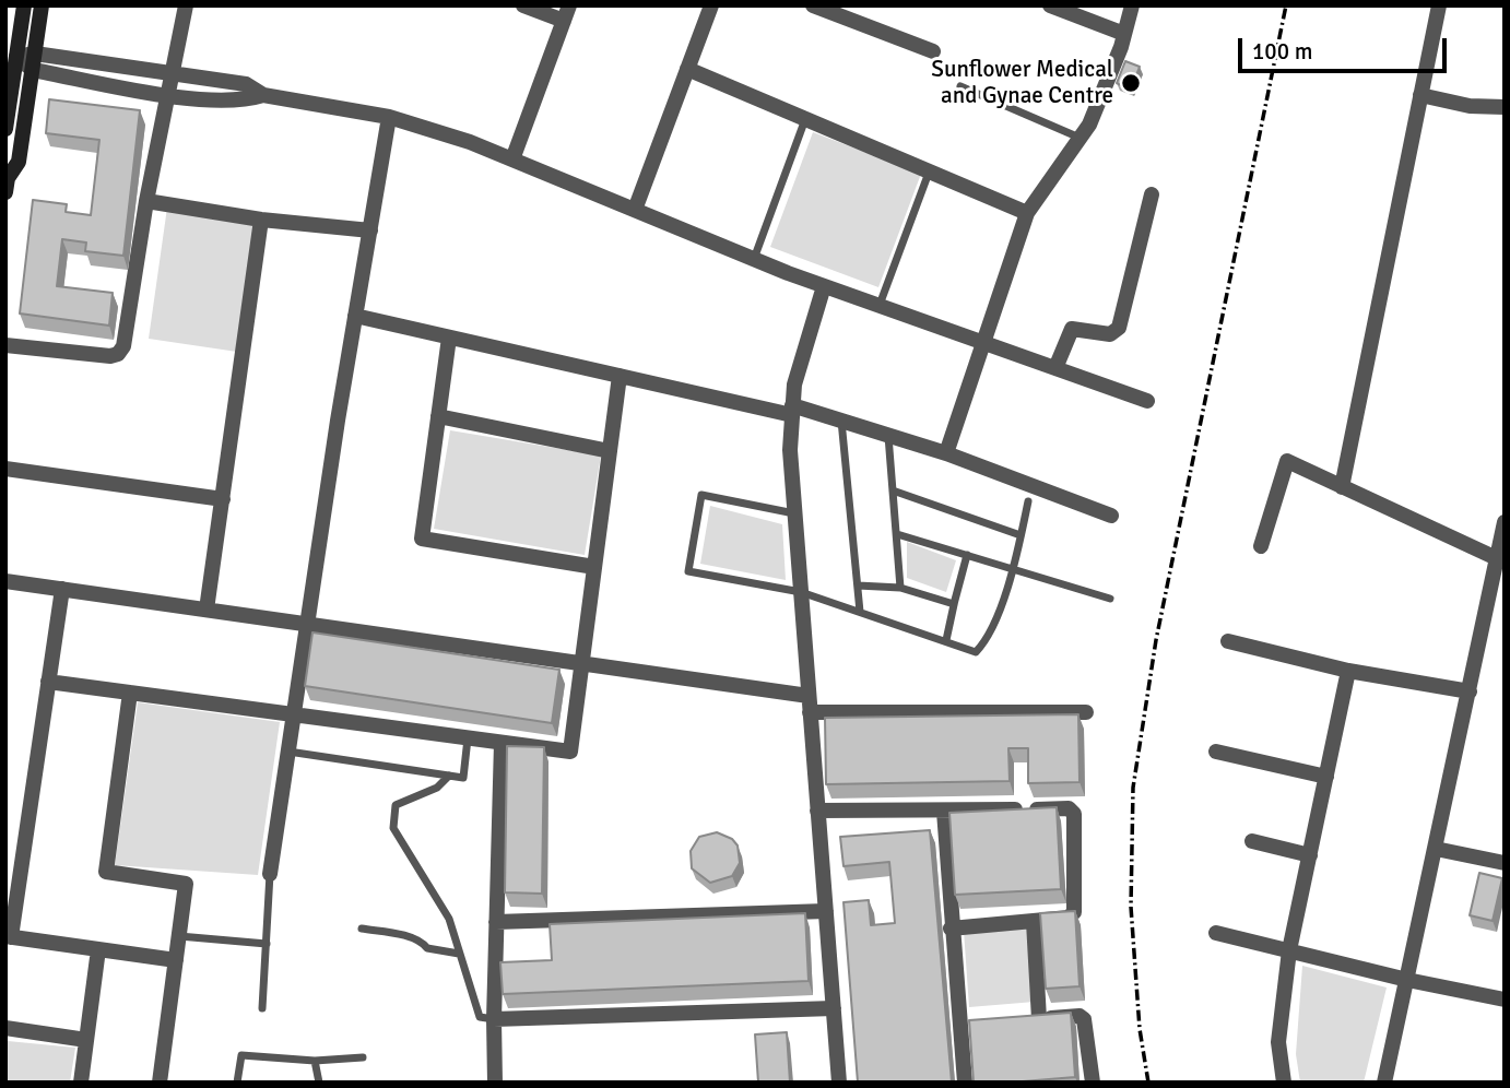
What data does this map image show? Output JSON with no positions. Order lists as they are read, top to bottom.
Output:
{
  "places": ["Sunflower Medical and Gynae Centre"],
  "scale_bar": "100 m"
}
